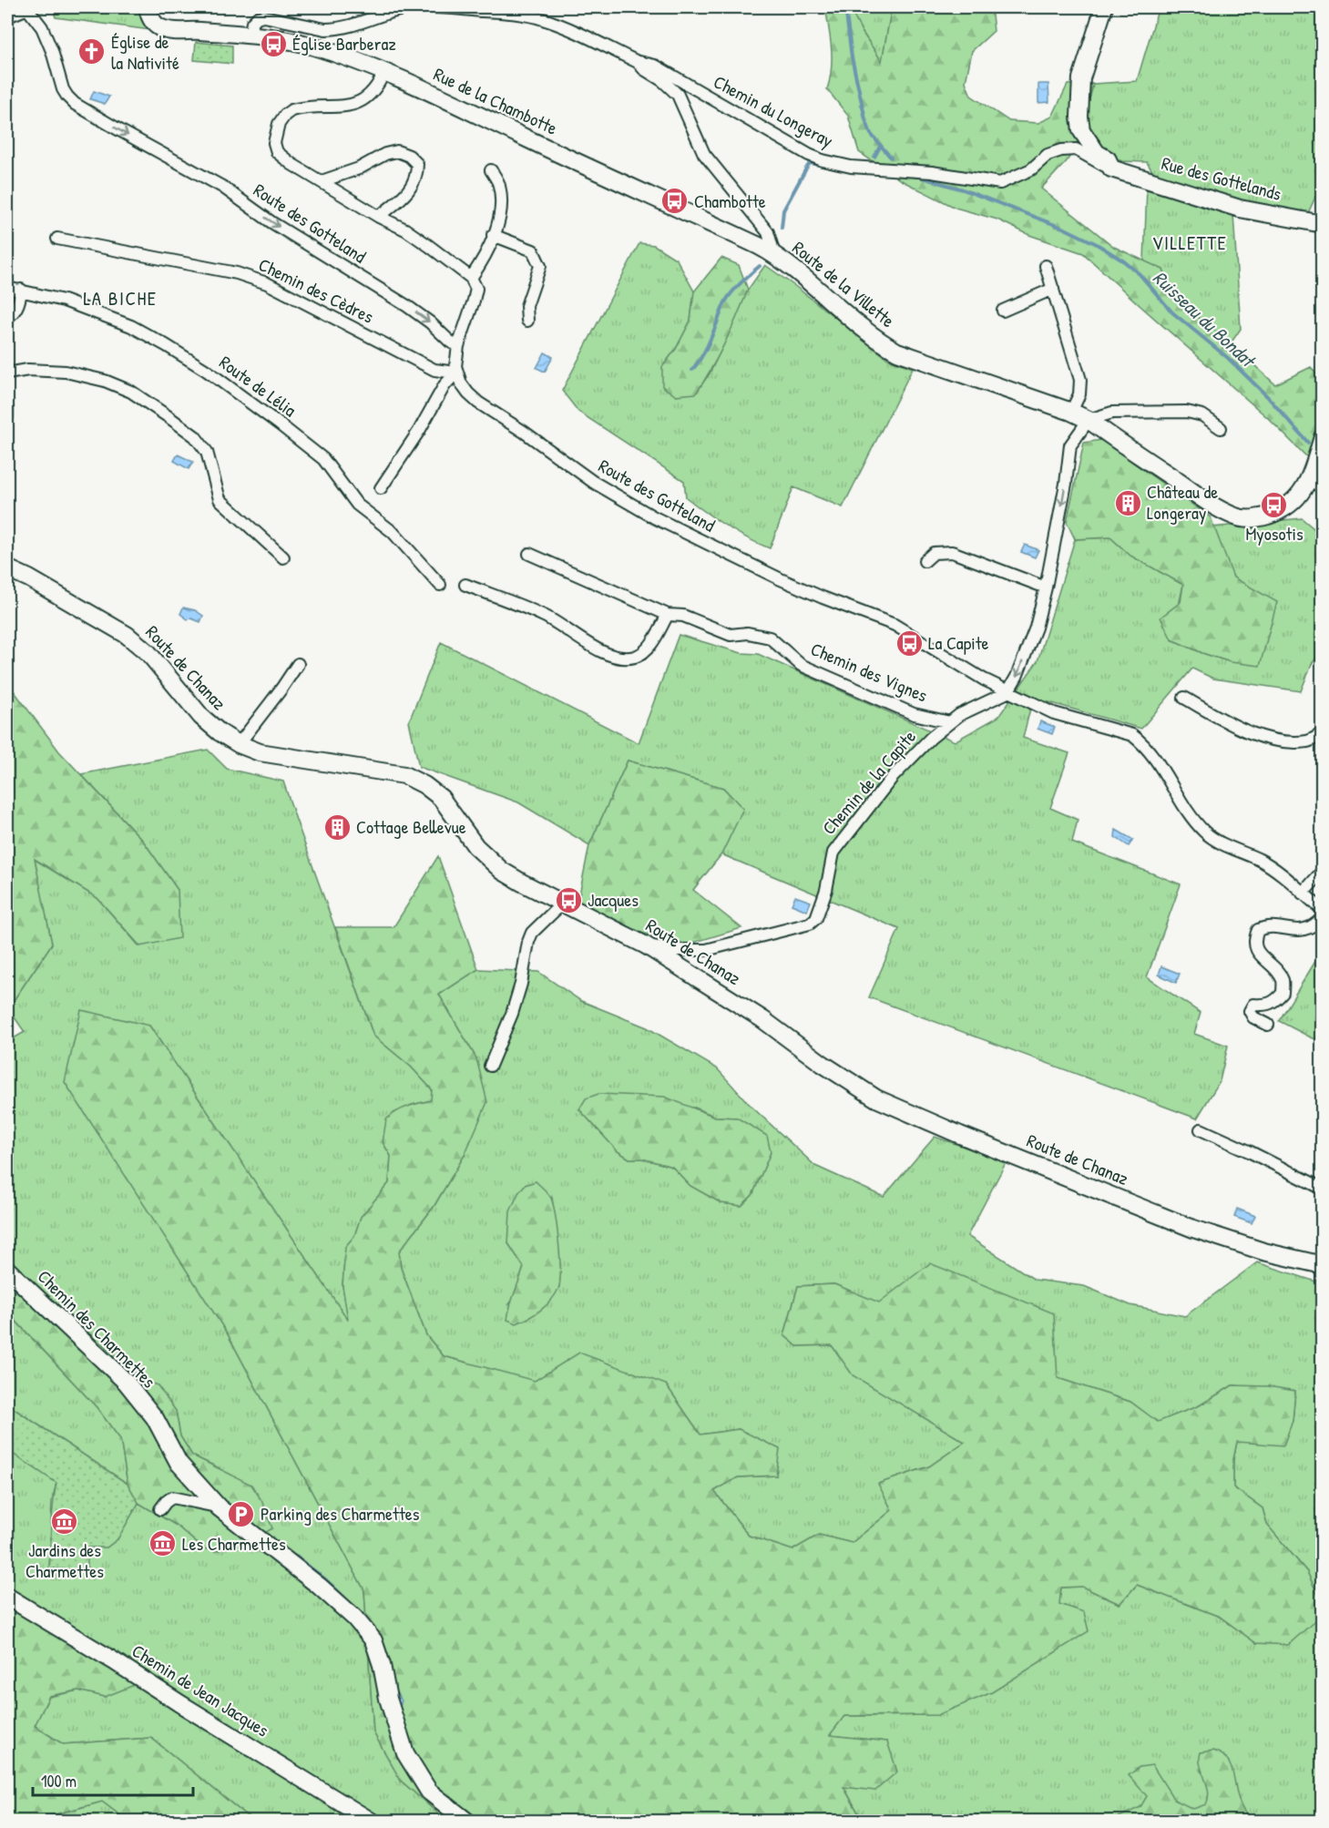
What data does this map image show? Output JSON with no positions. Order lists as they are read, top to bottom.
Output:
{
  "streets": {
    "street": [
      "Rue de la Chambotte",
      "Chemin du Longeray",
      "Rue des Gottelands",
      "Route des Gotteland",
      "Route de la Villette",
      "Chemin des Cèdres",
      "Route de Lélia",
      "Route de Chanaz",
      "Chemin des Vignes",
      "Chemin de la Capite",
      "Chemin des Charmettes",
      "Chemin de Jean Jacques"
    ]
  },
  "crossings": [
    ["Rue de la Chambotte", "Route de la Villette"],
    ["Chemin du Longeray", "Rue des Gottelands"],
    ["Chemin du Longeray", "Route de la Villette"],
    ["Route des Gotteland", "Chemin des Cèdres"],
    ["Route des Gotteland", "Chemin de la Capite"],
    ["Route de Chanaz", "Chemin de la Capite"],
    ["Chemin des Vignes", "Chemin de la Capite"]
  ],
  "districts": ["VILLETTE", "LA BICHE"],
  "water": ["Ruisseau du Bondat"],
  "places": {
    "bus stop": [
      "Église Barberaz",
      "Chambotte",
      "Myosotis",
      "La Capite",
      "Jacques"
    ],
    "church": ["Église de la Nativité"],
    "building": ["Château de Longeray", "Cottage Bellevue"],
    "parking": ["Parking des Charmettes"],
    "museum": ["Jardins des Charmettes", "Les Charmettes"]
  },
  "scale_bar": "100 m"
}
